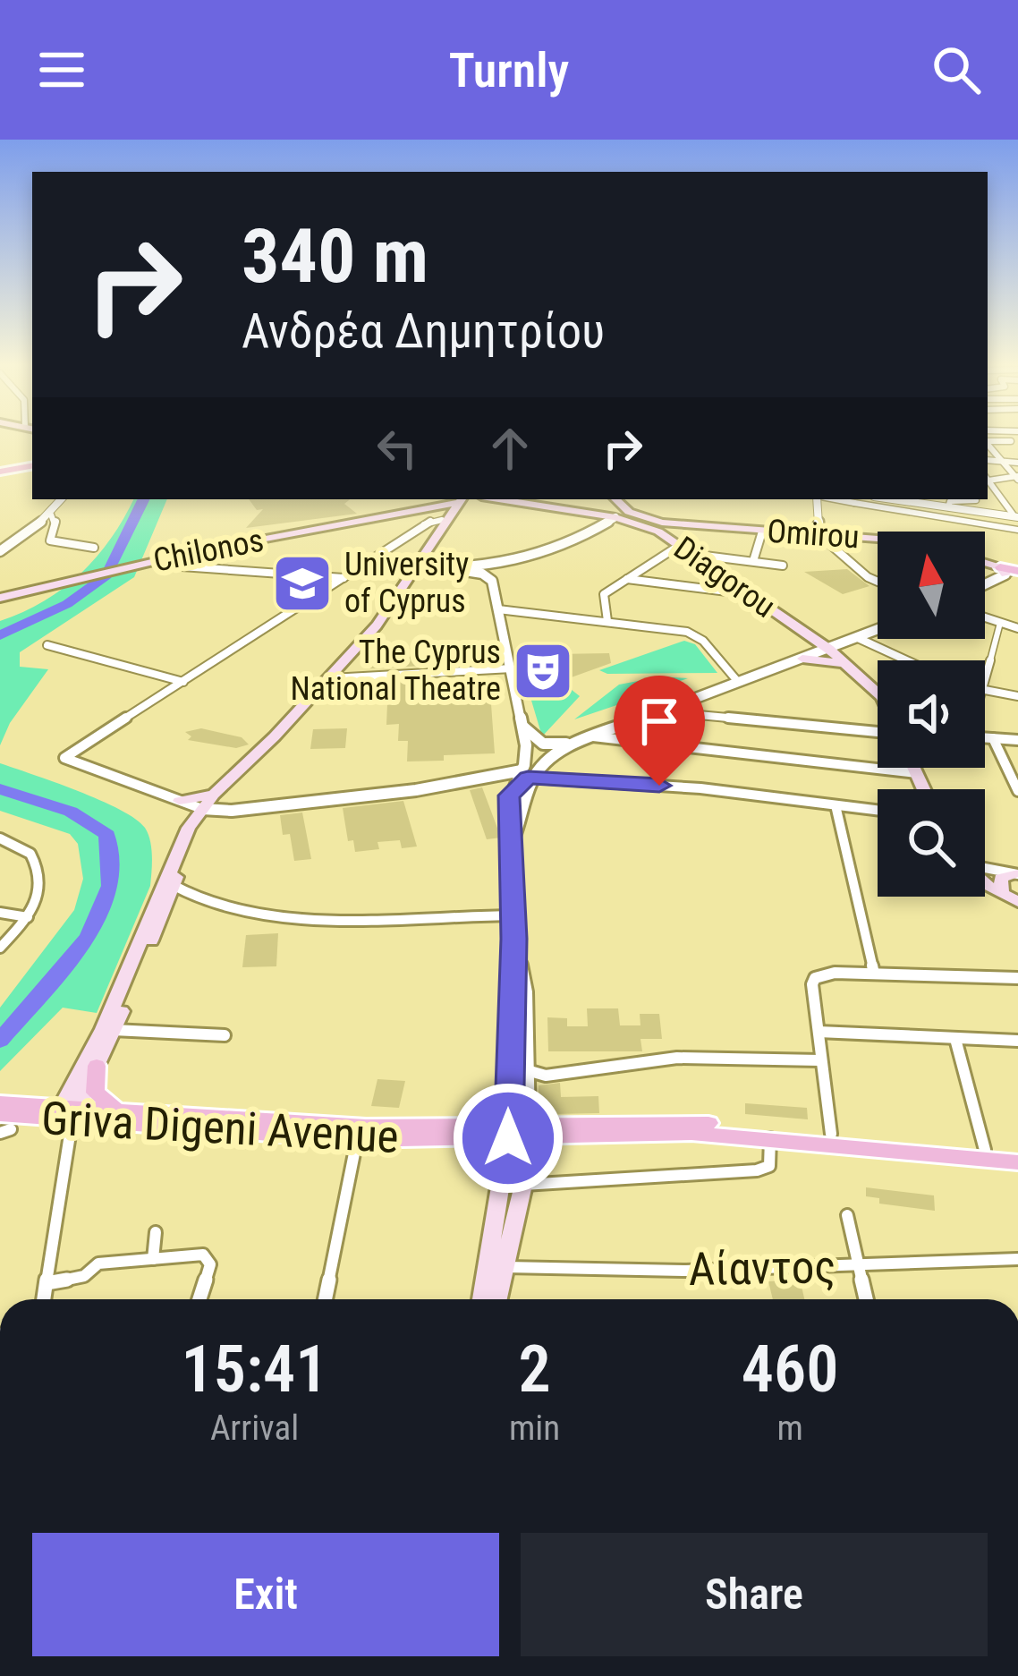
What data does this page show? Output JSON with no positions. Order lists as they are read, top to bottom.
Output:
{
  "streets": {
    "main road": [
      "Omirou",
      "Chilonos",
      "Diagorou",
      "Griva Digeni Avenue"
    ],
    "street": ["Αίαντος"]
  },
  "crossings": [
    ["Omirou", "Diagorou"]
  ],
  "places": {
    "school or university": ["University of Cyprus"],
    "theatre": ["The Cyprus National Theatre"]
  },
  "north": "top",
  "page": {
    "header": "Turnly",
    "turn": ["340 m", "Ανδρέα Δημητρίου"],
    "eta": [
      "15:41",
      "Arrival",
      "2",
      "min",
      "460",
      "m"
    ],
    "buttons": ["Exit", "Share"]
  }
}
